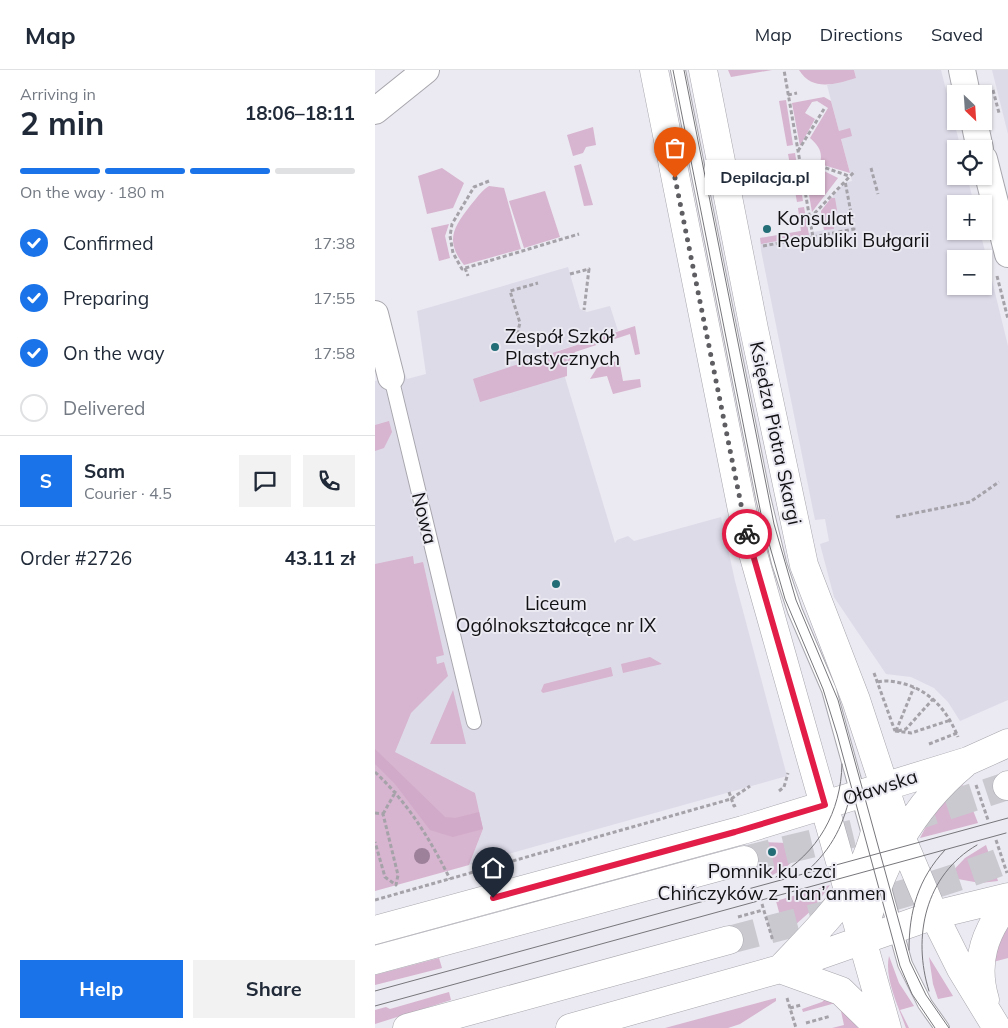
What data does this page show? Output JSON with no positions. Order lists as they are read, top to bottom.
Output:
{
  "streets": {
    "street": ["Księdza Piotra Skargi", "Nowa", "Oławska"]
  },
  "crossings": [
    ["Księdza Piotra Skargi", "Oławska"]
  ],
  "places": [
    "Depilacja.pl",
    "Konsulat Republiki Bułgarii",
    "Zespół Szkół Plastycznych",
    "Liceum Ogólnokształcące nr IX",
    "Pomnik ku czci Chińczyków z Tian’anmen"
  ],
  "north": "bottom right",
  "page": {
    "header": "Map",
    "nav": ["Map", "Directions", "Saved"],
    "heading": ["2 min", "Arriving in", "18:06–18:11"],
    "panel": [
      "Sam",
      "Courier · 4.5",
      "Order #2726",
      "43.11 zł"
    ],
    "map_buttons": ["+", "−"],
    "bar": "On the way · 180 m",
    "bubble": "Depilacja.pl",
    "list": [
      ["Confirmed", "17:38"],
      ["Preparing", "17:55"],
      ["On the way", "17:58"],
      "Delivered"
    ],
    "round": "S",
    "buttons": ["Help", "Share"]
  }
}
